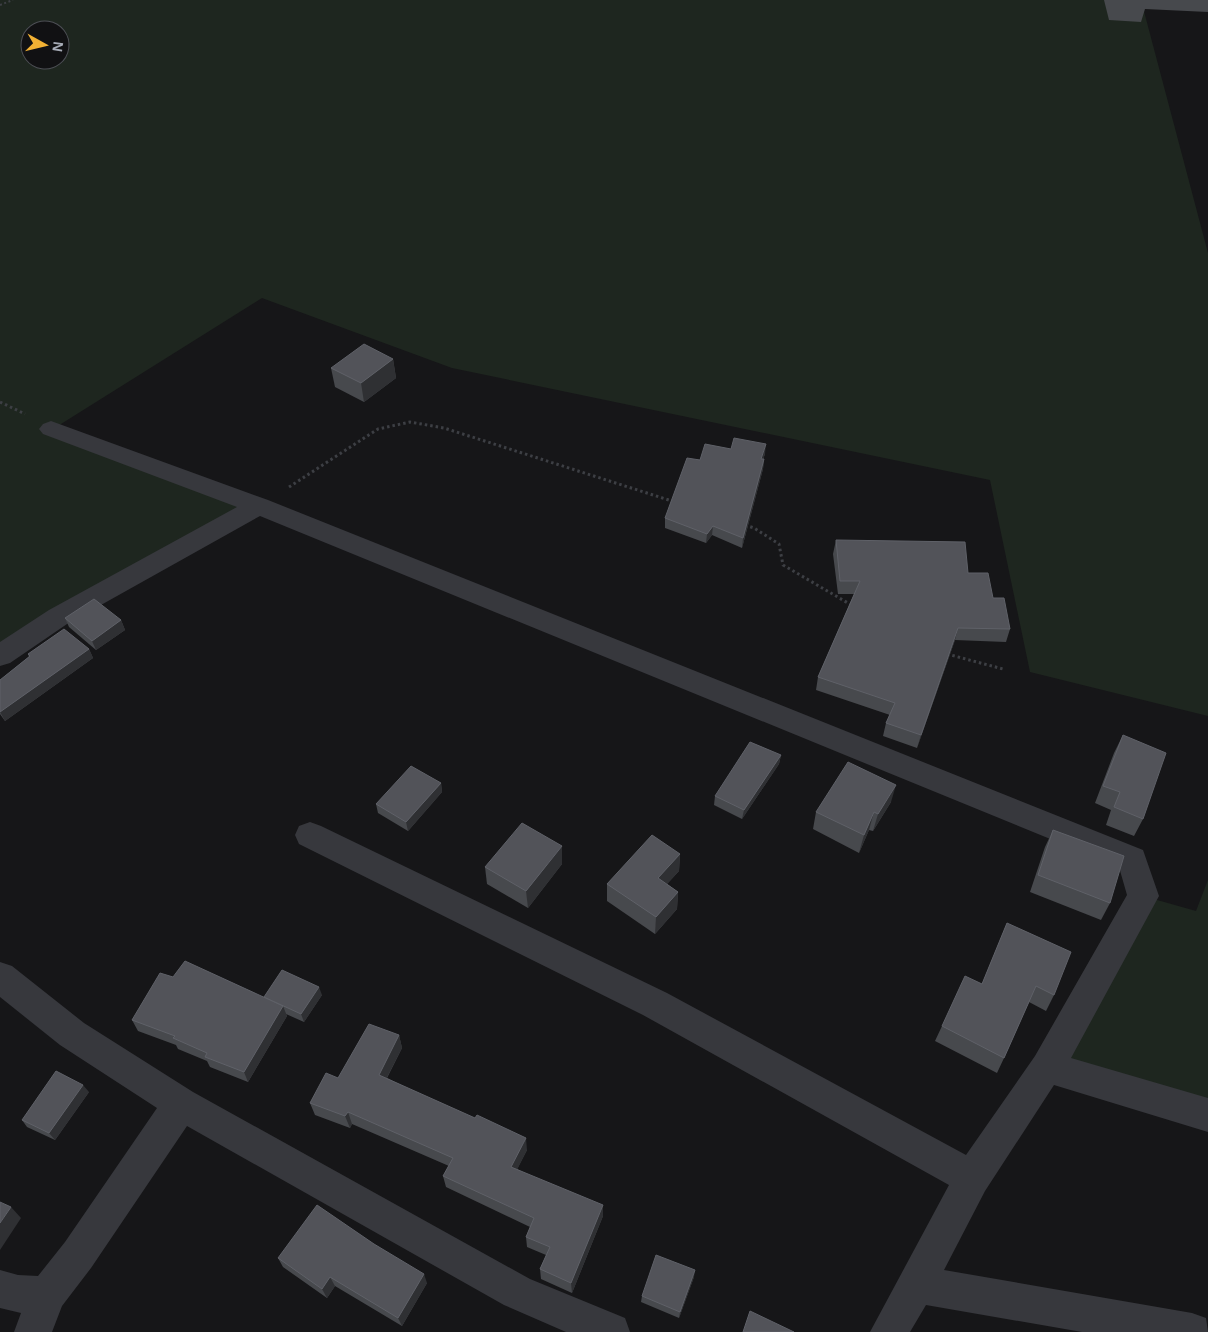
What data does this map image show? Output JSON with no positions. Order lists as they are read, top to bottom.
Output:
{
  "north": "right"
}
